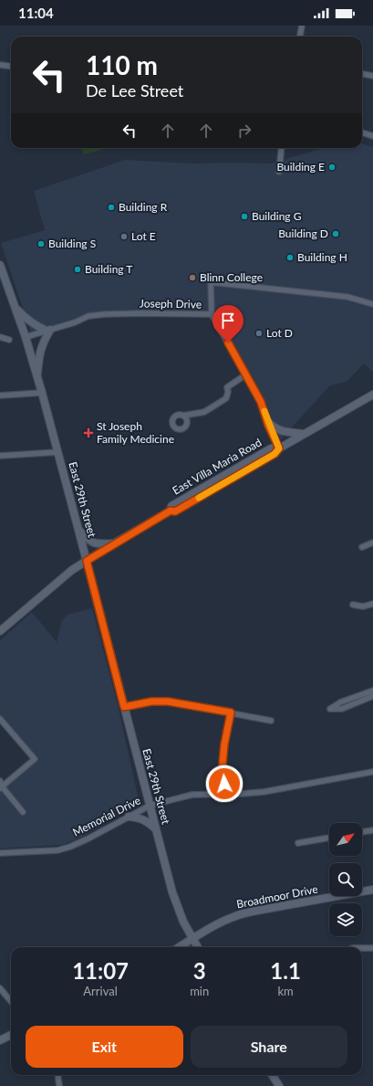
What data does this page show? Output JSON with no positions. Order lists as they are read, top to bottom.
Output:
{
  "streets": {
    "main road": ["East Villa Maria Road", "East 29th Street", "Broadmoor Drive"],
    "street": ["Joseph Drive", "Memorial Drive"]
  },
  "crossings": [
    ["Joseph Drive", "East Villa Maria Road"],
    ["Joseph Drive", "East 29th Street"],
    ["East Villa Maria Road", "East 29th Street"],
    ["East 29th Street", "Memorial Drive"],
    ["East 29th Street", "Broadmoor Drive"]
  ],
  "places": {
    "other": [
      "Building E",
      "Building R",
      "Building G",
      "Building D",
      "Lot E",
      "Building S",
      "Building H",
      "Building T",
      "Blinn College",
      "Lot D"
    ],
    "health": ["St Joseph Family Medicine"]
  },
  "north": "top right",
  "page": {
    "status": "11:04",
    "turn": ["110 m", "De Lee Street"],
    "eta": [
      "11:07",
      "Arrival",
      "3",
      "min",
      "1.1",
      "km"
    ],
    "buttons": ["Exit", "Share"]
  }
}
